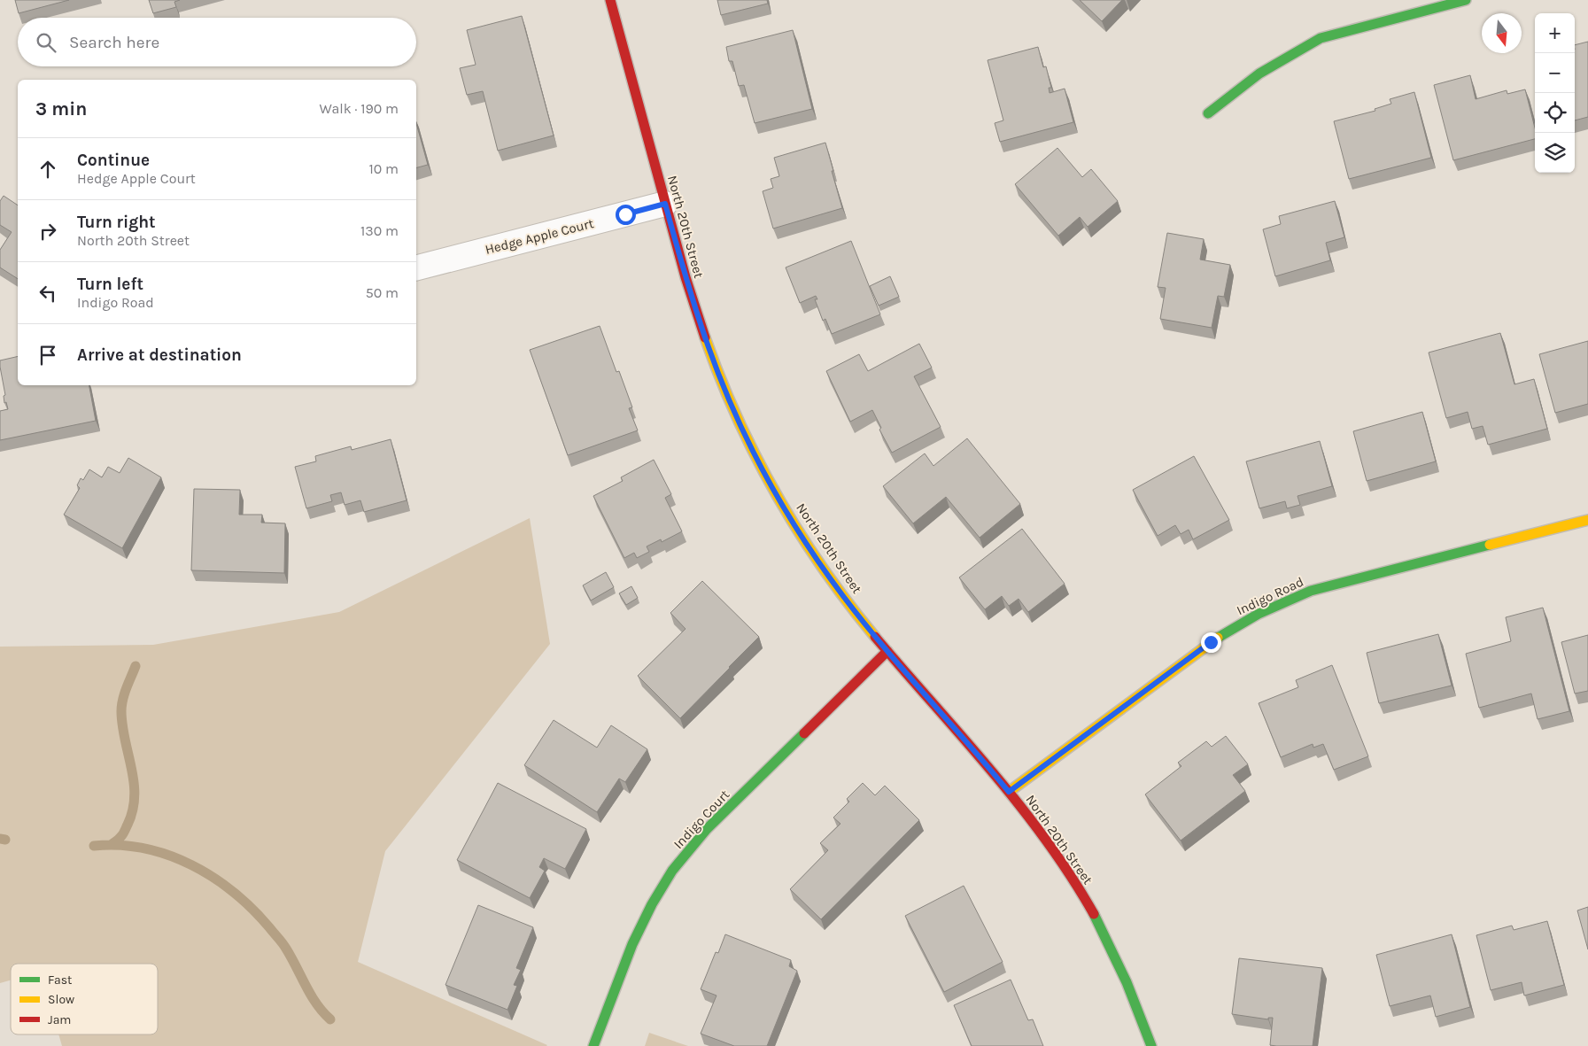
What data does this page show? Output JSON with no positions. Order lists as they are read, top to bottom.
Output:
{
  "streets": {
    "street": [
      "North 20th Street",
      "Hedge Apple Court",
      "Indigo Road",
      "Indigo Court"
    ]
  },
  "crossings": [
    ["North 20th Street", "Hedge Apple Court"],
    ["North 20th Street", "Indigo Road"],
    ["North 20th Street", "Indigo Court"]
  ],
  "legend": ["Fast", "Slow", "Jam"],
  "north": "bottom",
  "page": {
    "map_buttons": ["+", "−"],
    "search": "Search here",
    "heading": ["3 min", "Walk · 190 m"],
    "list": [
      ["Continue", "Hedge Apple Court", "10 m"],
      ["Turn right", "North 20th Street", "130 m"],
      ["Turn left", "Indigo Road", "50 m"],
      "Arrive at destination"
    ]
  }
}
